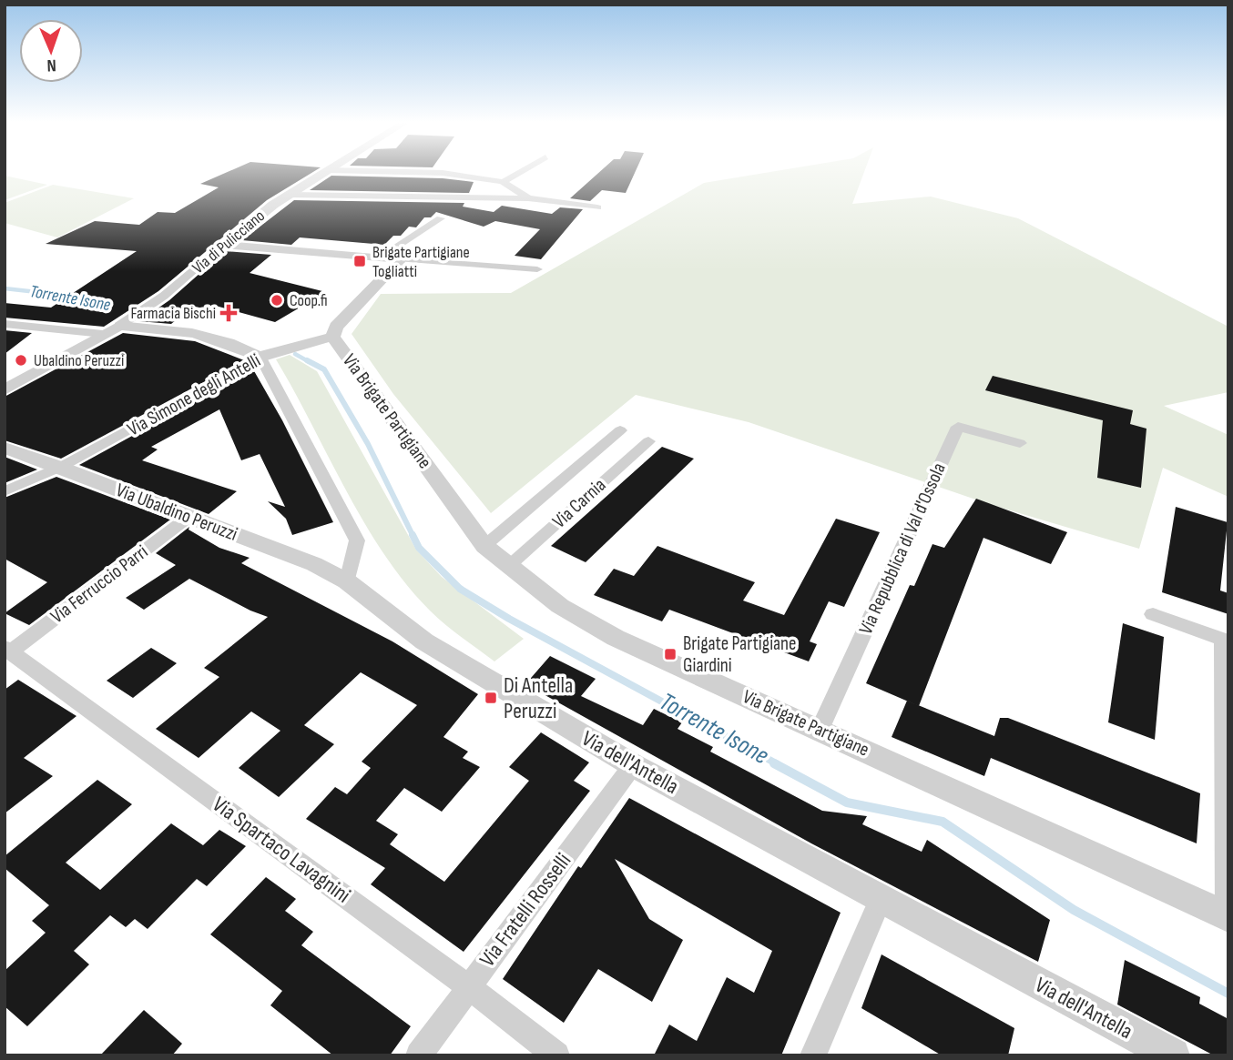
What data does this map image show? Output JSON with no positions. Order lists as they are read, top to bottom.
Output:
{
  "streets": {
    "street": [
      "Via di Pulicciano",
      "Via Simone degli Antelli",
      "Via Brigate Partigiane",
      "Via Carnia",
      "Via Ubaldino Peruzzi",
      "Via Repubblica di Val d'Ossola",
      "Via Ferruccio Parri",
      "Via dell'Antella",
      "Via Spartaco Lavagnini",
      "Via Fratelli Rosselli"
    ]
  },
  "crossings": [
    ["Via Simone degli Antelli", "Via Brigate Partigiane"],
    ["Via Simone degli Antelli", "Via Ubaldino Peruzzi"],
    ["Via Brigate Partigiane", "Via Carnia"],
    ["Via Brigate Partigiane", "Via Repubblica di Val d'Ossola"],
    ["Via Ubaldino Peruzzi", "Via Ferruccio Parri"],
    ["Via Ubaldino Peruzzi", "Via dell'Antella"],
    ["Via Ferruccio Parri", "Via Spartaco Lavagnini"],
    ["Via dell'Antella", "Via Fratelli Rosselli"],
    ["Via Spartaco Lavagnini", "Via Fratelli Rosselli"]
  ],
  "water": ["Torrente Isone"],
  "places": {
    "transit": ["Brigate Partigiane Togliatti", "Brigate Partigiane Giardini", "Di Antella Peruzzi"],
    "other": ["Coop.fi", "Ubaldino Peruzzi"],
    "health": ["Farmacia Bischi"]
  },
  "north": "bottom"
}
